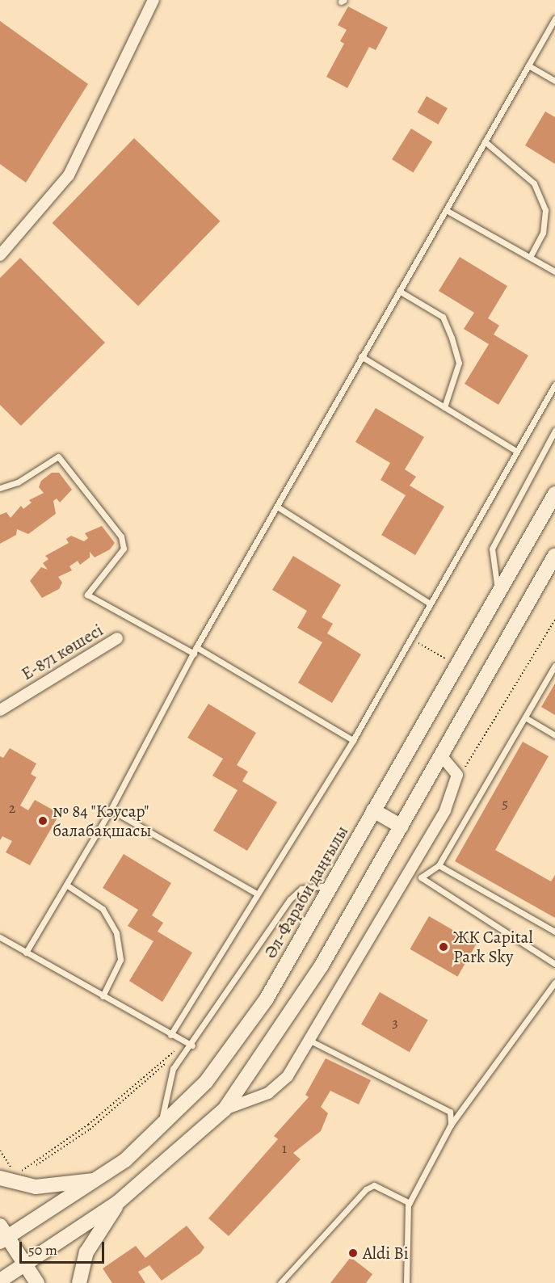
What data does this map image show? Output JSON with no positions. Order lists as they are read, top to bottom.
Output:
{
  "streets": {
    "main road": ["Әл-Фараби даңғылы"],
    "street": ["Е-871 көшесі"]
  },
  "places": ["№ 84 \"Кәусар\" балабақшасы", "ЖК Capital Park Sky", "Aldi Bi"],
  "house_numbers": [
    "5",
    "2",
    "3",
    "1"
  ],
  "scale_bar": "50 m"
}
